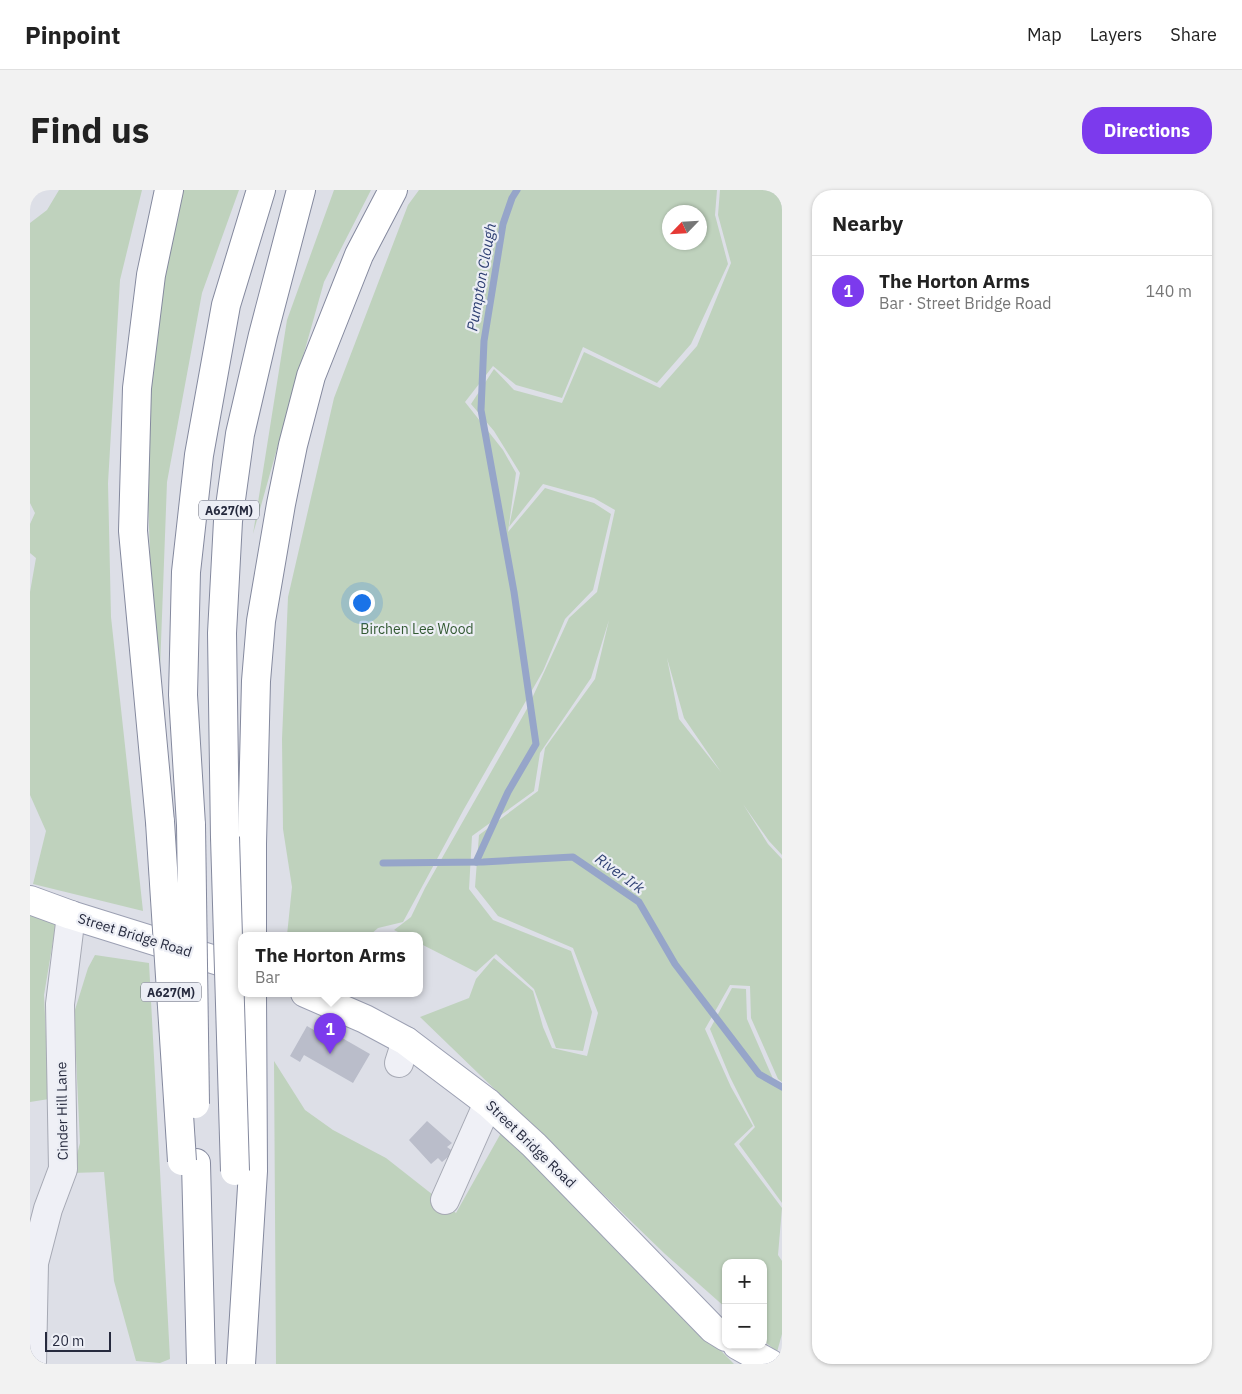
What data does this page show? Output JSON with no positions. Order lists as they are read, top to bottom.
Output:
{
  "streets": {
    "main road": ["A627(M)", "Street Bridge Road"],
    "street": ["Cinder Hill Lane"]
  },
  "crossings": [
    ["Street Bridge Road", "Cinder Hill Lane"]
  ],
  "water": ["Pumpton Clough", "River Irk"],
  "parks": ["Birchen Lee Wood"],
  "scale_bar": "20 m",
  "north": "bottom left",
  "page": {
    "header": "Pinpoint",
    "nav": ["Map", "Layers", "Share"],
    "title": "Find us",
    "buttons": "Directions",
    "heading": "Nearby",
    "list": [
      {
        "mark": "1",
        "name": "The Horton Arms",
        "note": "Bar · Street Bridge Road",
        "value": "140 m"
      }
    ],
    "popup": ["The Horton Arms", "Bar"],
    "pins": "1",
    "map_buttons": ["+", "−"],
    "scale": "20 m"
  }
}
